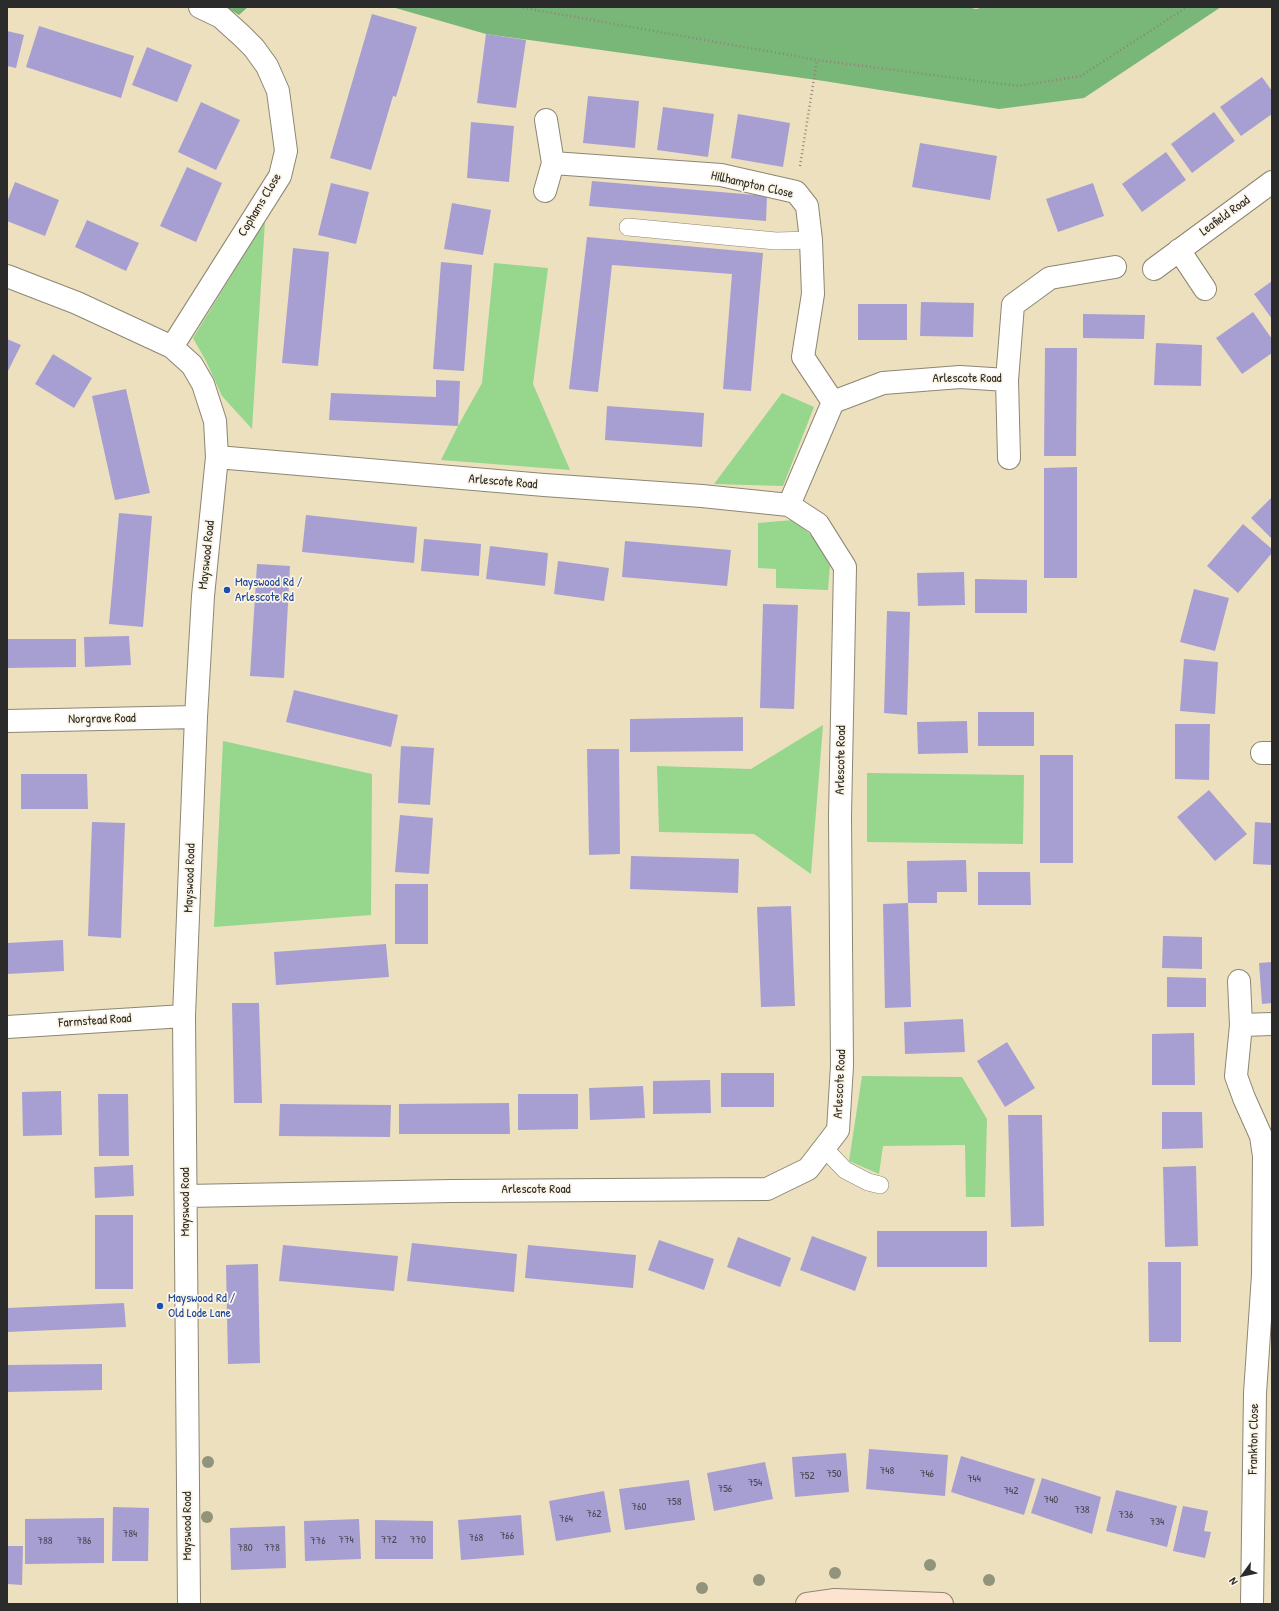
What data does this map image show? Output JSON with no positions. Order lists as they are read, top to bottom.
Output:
{
  "streets": {
    "street": [
      "Hillhampton Close",
      "Cophams Close",
      "Leafield Road",
      "Arlescote Road",
      "Mayswood Road",
      "Norgrave Road",
      "Farmstead Road",
      "Frankton Close"
    ]
  },
  "crossings": [
    ["Hillhampton Close", "Arlescote Road"],
    ["Cophams Close", "Mayswood Road"],
    ["Arlescote Road", "Mayswood Road"],
    ["Mayswood Road", "Norgrave Road"],
    ["Mayswood Road", "Farmstead Road"]
  ],
  "places": ["Mayswood Rd / Arlescote Rd", "Mayswood Rd / Old Lode Lane"],
  "house_numbers": [
    "748",
    "750",
    "746",
    "752",
    "744",
    "754",
    "756",
    "742",
    "740",
    "758",
    "760",
    "738",
    "762",
    "736",
    "764",
    "734",
    "784",
    "766",
    "768",
    "774",
    "772",
    "770",
    "788",
    "786",
    "776",
    "780",
    "778"
  ],
  "north": "bottom left"
}
